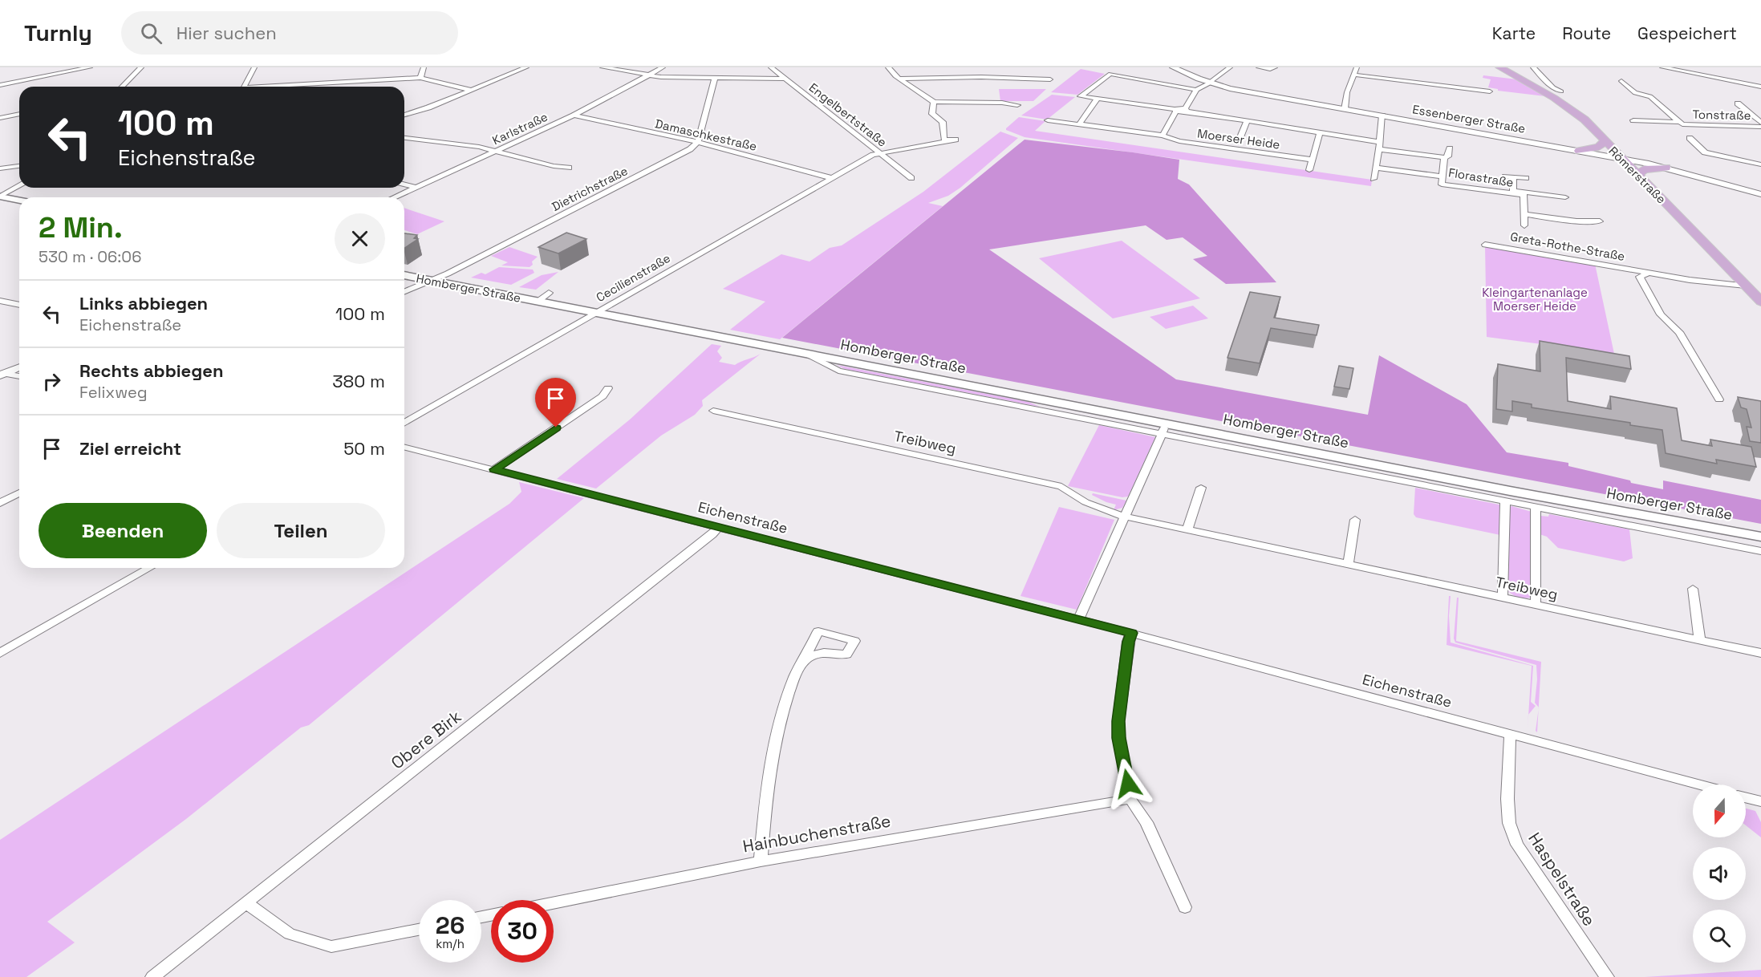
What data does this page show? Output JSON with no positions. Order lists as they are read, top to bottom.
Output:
{
  "streets": {
    "main road": ["Römerstraße", "Homberger Straße"],
    "street": [
      "Engelbertstraße",
      "Tonstraße",
      "Essenberger Straße",
      "Karlstraße",
      "Damaschkestraße",
      "Moerser Heide",
      "Florastraße",
      "Dietrichstraße",
      "Greta-Rothe-Straße",
      "Cecilienstraße",
      "Treibweg",
      "Eichenstraße",
      "Obere Birk",
      "Hainbuchenstraße",
      "Haspelstraße"
    ]
  },
  "crossings": [
    ["Engelbertstraße", "Cecilienstraße"],
    ["Essenberger Straße", "Römerstraße"],
    ["Karlstraße", "Damaschkestraße"],
    ["Damaschkestraße", "Dietrichstraße"],
    ["Damaschkestraße", "Cecilienstraße"],
    ["Römerstraße", "Greta-Rothe-Straße"],
    ["Dietrichstraße", "Homberger Straße"],
    ["Cecilienstraße", "Homberger Straße"],
    ["Eichenstraße", "Obere Birk"],
    ["Eichenstraße", "Haspelstraße"]
  ],
  "parks": ["Kleingartenanlage Moerser Heide"],
  "north": "bottom",
  "page": {
    "header": "Turnly",
    "search": "Hier suchen",
    "nav": ["Karte", "Route", "Gespeichert"],
    "turn": ["100 m", "Eichenstraße"],
    "heading": ["2 Min.", "530 m · 06:06"],
    "list": [
      {
        "name": "Links abbiegen",
        "note": "Eichenstraße",
        "value": "100 m"
      },
      {
        "name": "Rechts abbiegen",
        "note": "Felixweg",
        "value": "380 m"
      },
      {
        "name": "Ziel erreicht",
        "value": "50 m"
      }
    ],
    "buttons": ["Beenden", "Teilen"],
    "speed": "26 km/h",
    "limit": "30"
  }
}
